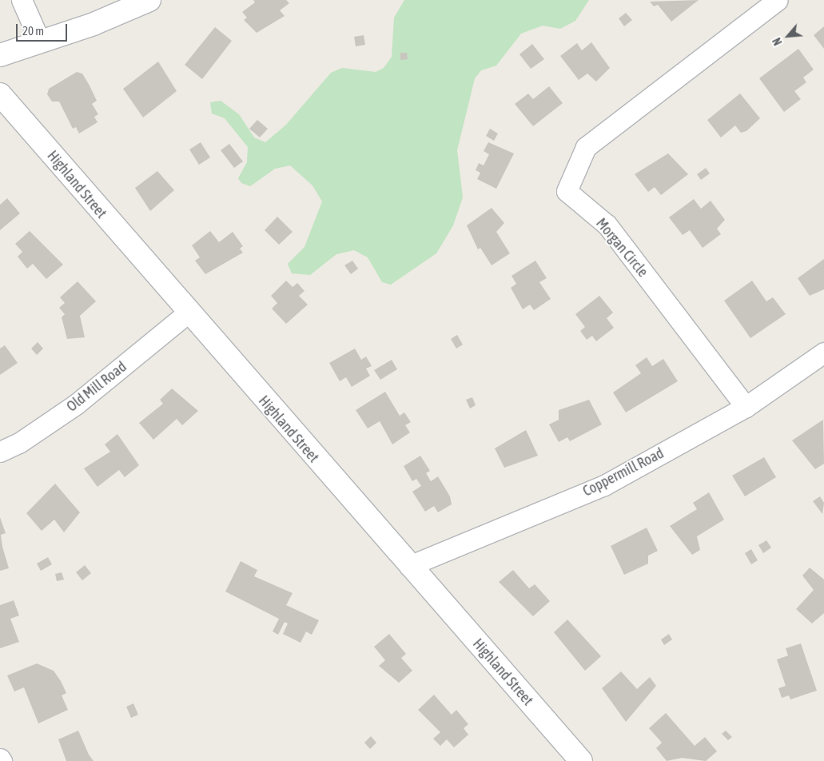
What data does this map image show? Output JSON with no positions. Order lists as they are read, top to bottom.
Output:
{
  "streets": {
    "street": [
      "Highland Street",
      "Morgan Circle",
      "Old Mill Road",
      "Coppermill Road"
    ]
  },
  "crossings": [
    ["Highland Street", "Old Mill Road"],
    ["Highland Street", "Coppermill Road"],
    ["Morgan Circle", "Coppermill Road"]
  ],
  "scale_bar": "20 m",
  "north": "bottom left"
}
